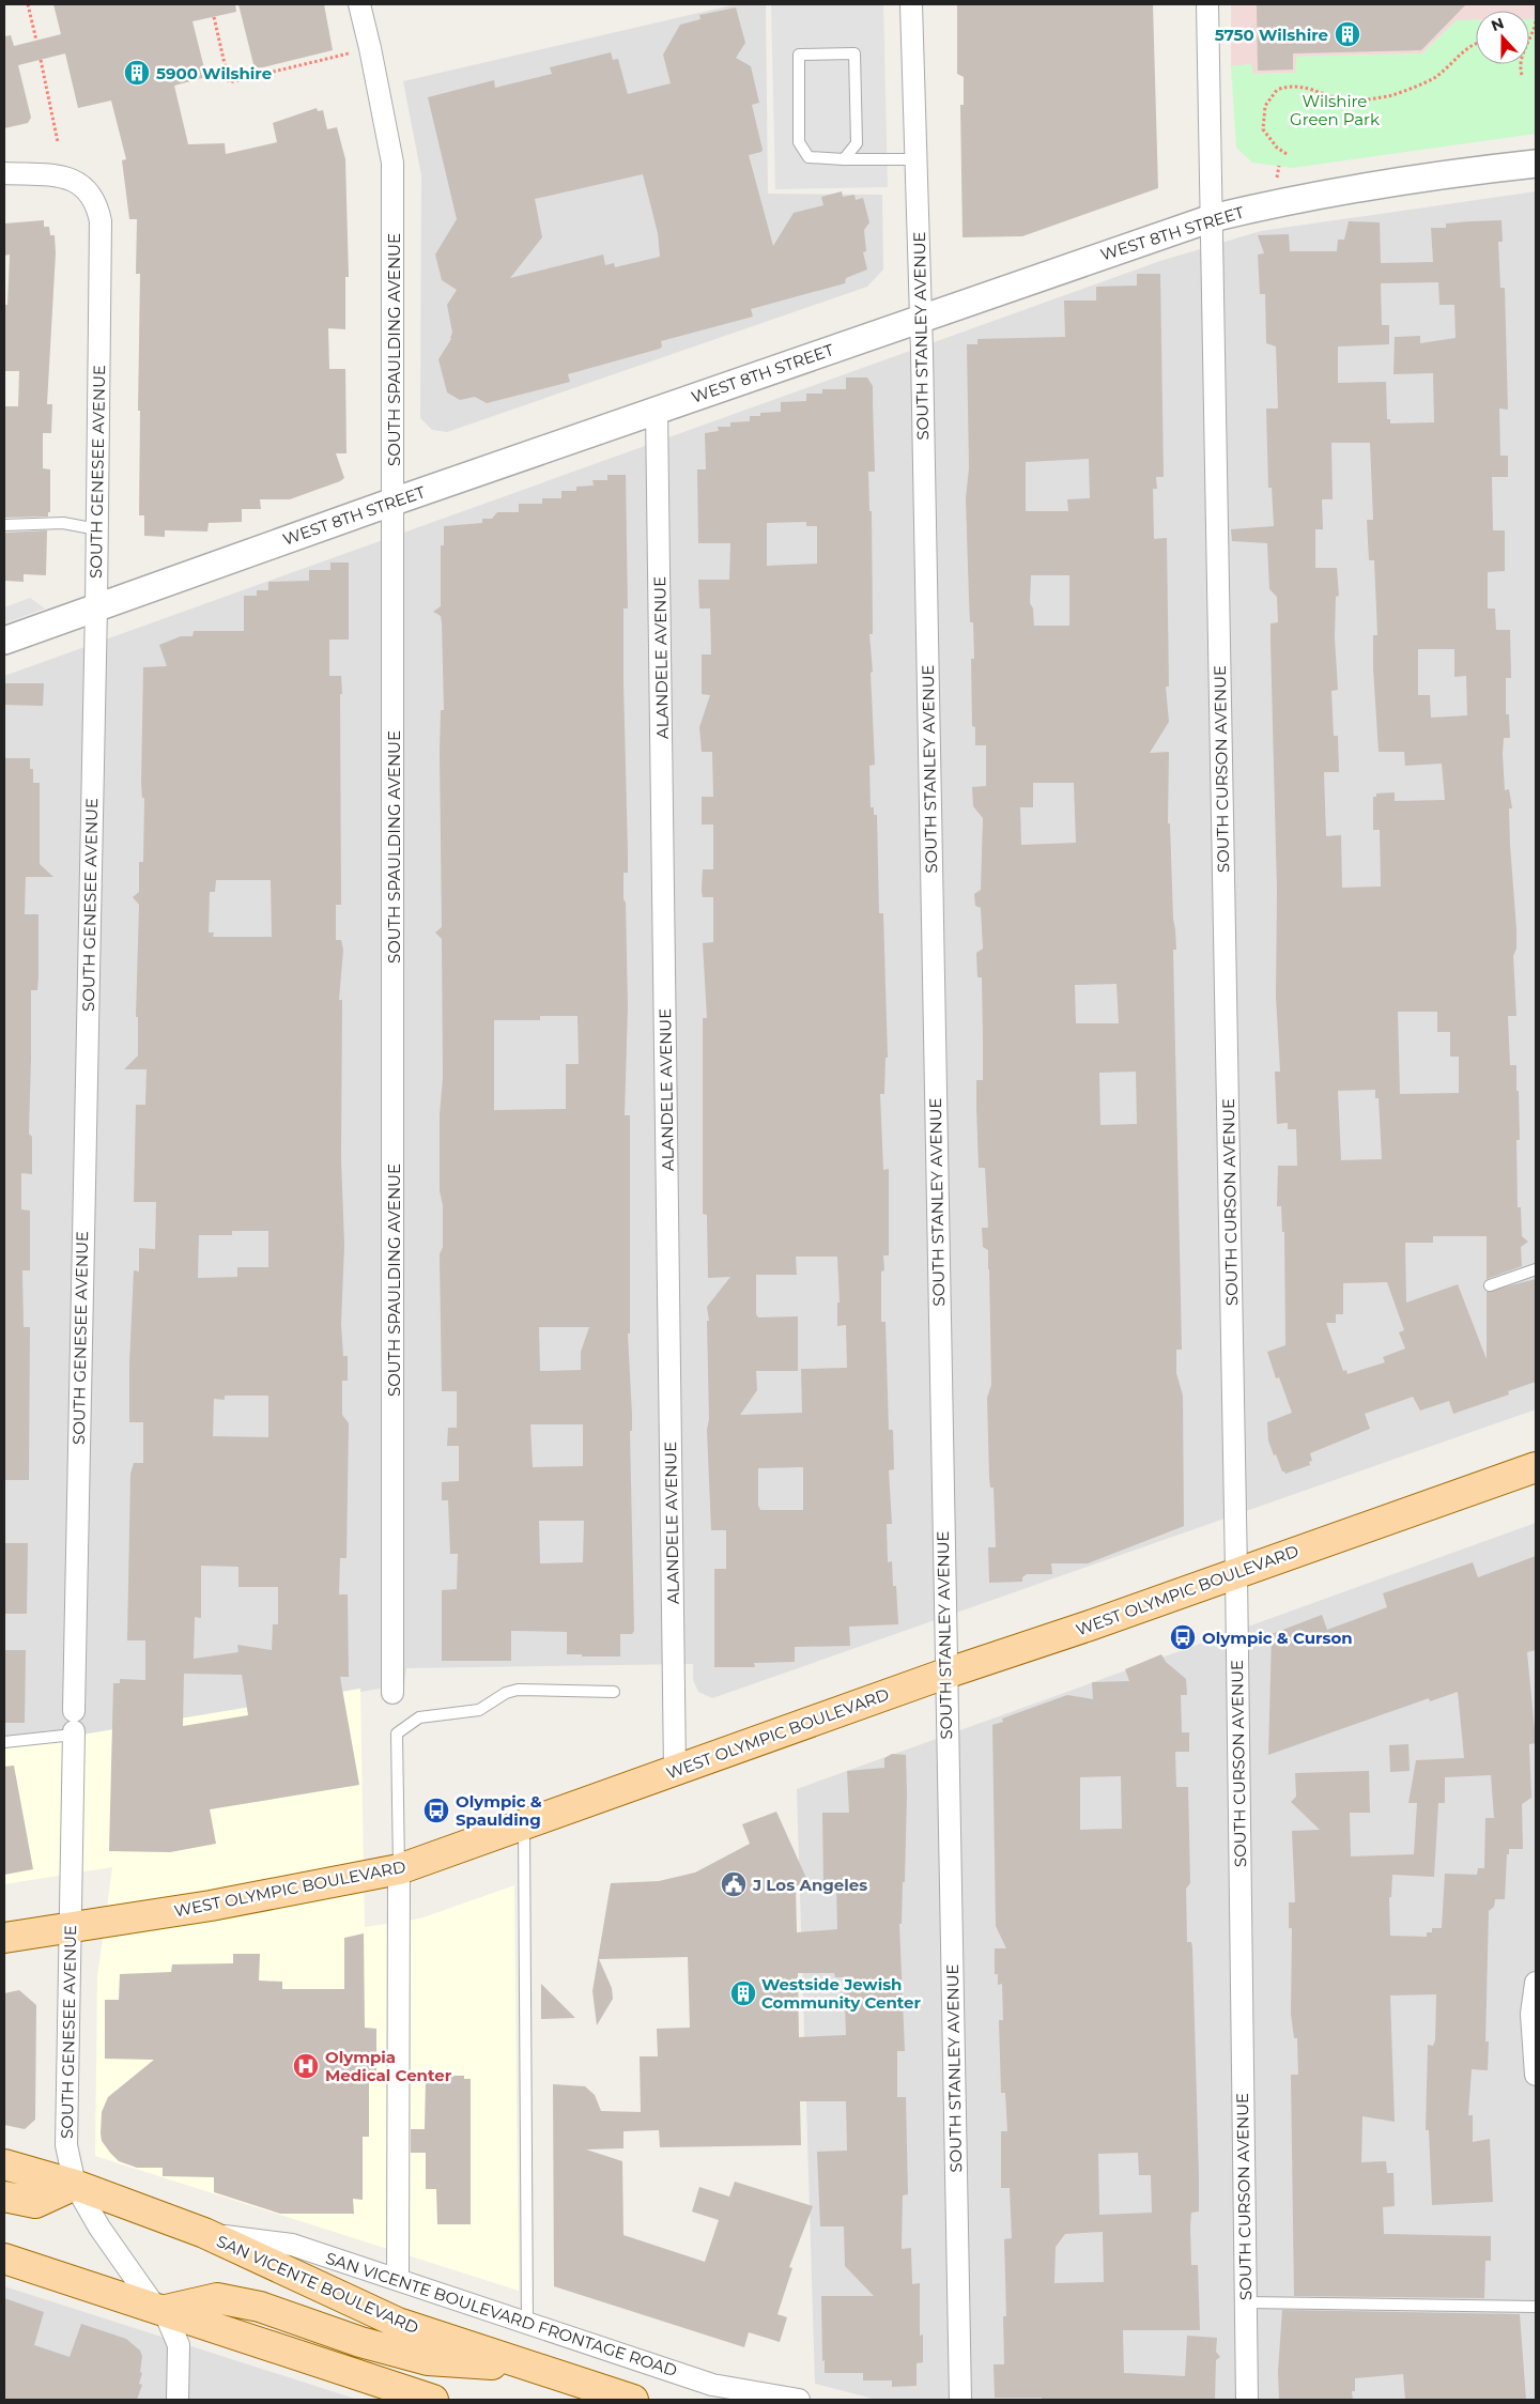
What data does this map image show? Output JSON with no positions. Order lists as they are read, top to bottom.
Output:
{
  "streets": {
    "main road": ["WEST OLYMPIC BOULEVARD", "SAN VICENTE BOULEVARD"],
    "street": [
      "WEST 8TH STREET",
      "SOUTH STANLEY AVENUE",
      "SOUTH SPAULDING AVENUE",
      "SOUTH GENESEE AVENUE",
      "ALANDELE AVENUE",
      "SOUTH CURSON AVENUE",
      "SAN VICENTE BOULEVARD FRONTAGE ROAD"
    ]
  },
  "crossings": [
    ["WEST 8TH STREET", "SOUTH STANLEY AVENUE"],
    ["WEST 8TH STREET", "SOUTH SPAULDING AVENUE"],
    ["WEST 8TH STREET", "SOUTH GENESEE AVENUE"],
    ["WEST 8TH STREET", "ALANDELE AVENUE"],
    ["WEST 8TH STREET", "SOUTH CURSON AVENUE"],
    ["SOUTH STANLEY AVENUE", "WEST OLYMPIC BOULEVARD"],
    ["SOUTH GENESEE AVENUE", "WEST OLYMPIC BOULEVARD"],
    ["SOUTH GENESEE AVENUE", "SAN VICENTE BOULEVARD"],
    ["ALANDELE AVENUE", "WEST OLYMPIC BOULEVARD"],
    ["SOUTH CURSON AVENUE", "WEST OLYMPIC BOULEVARD"],
    ["SAN VICENTE BOULEVARD", "SAN VICENTE BOULEVARD FRONTAGE ROAD"]
  ],
  "parks": ["Wilshire Green Park"],
  "places": {
    "building": ["5750 Wilshire", "5900 Wilshire", "Westside Jewish Community Center"],
    "bus stop": ["Olympic & Curson", "Olympic & Spaulding"],
    "public building": ["J Los Angeles"],
    "hospital": ["Olympia Medical Center"]
  },
  "north": "top"
}
